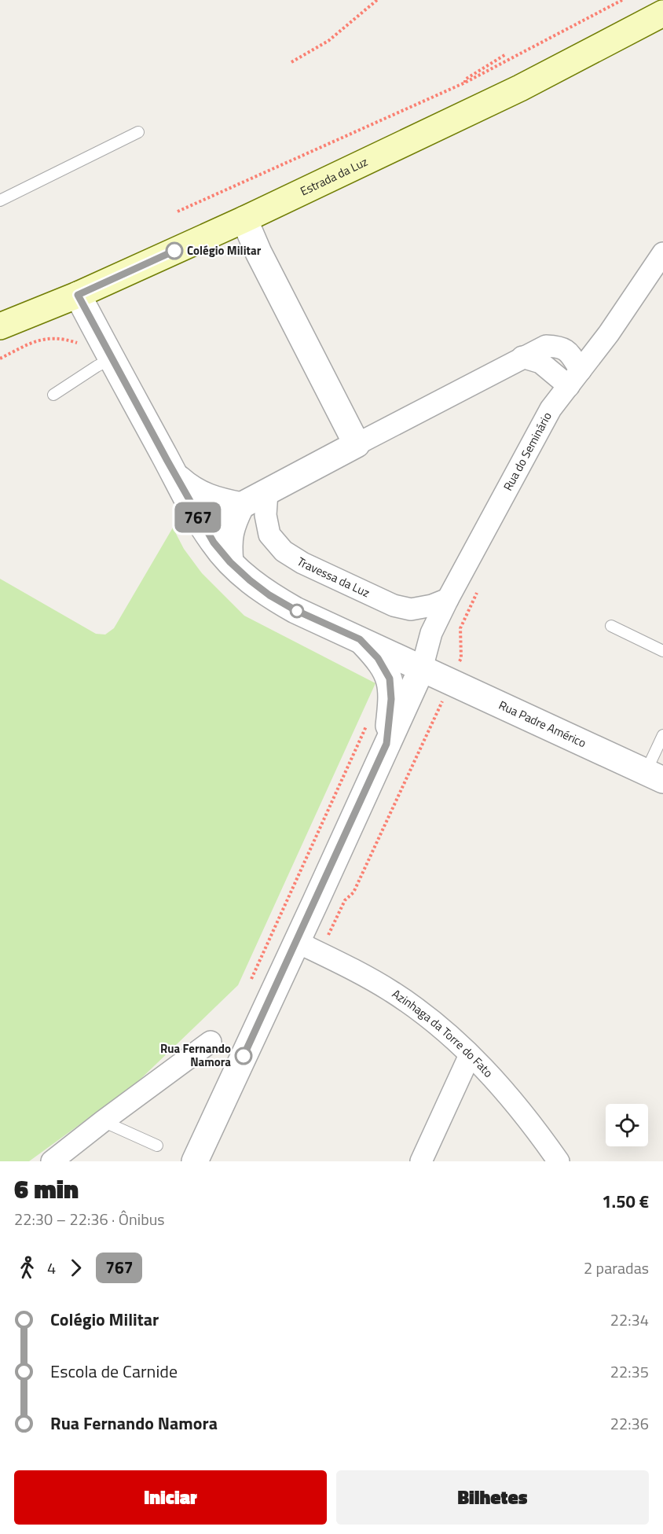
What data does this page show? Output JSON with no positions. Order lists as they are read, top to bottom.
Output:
{
  "streets": {
    "main road": ["Estrada da Luz"],
    "street": [
      "Rua do Seminário",
      "Travessa da Luz",
      "Rua Padre Américo",
      "Azinhaga da Torre do Fato"
    ]
  },
  "crossings": [
    ["Rua do Seminário", "Travessa da Luz"],
    ["Rua do Seminário", "Rua Padre Américo"]
  ],
  "places": ["Colégio Militar", "Rua Fernando Namora"],
  "lines": ["bus line 767"],
  "page": {
    "on_map": "767",
    "heading": ["6 min", "22:30 – 22:36 · Ônibus", "1.50 €"],
    "legs": ["4", "767", "2 paradas"],
    "list": [
      {
        "name": "Colégio Militar",
        "value": "22:34"
      },
      {
        "name": "Escola de Carnide",
        "value": "22:35"
      },
      {
        "name": "Rua Fernando Namora",
        "value": "22:36"
      }
    ],
    "buttons": ["Iniciar", "Bilhetes"]
  }
}
